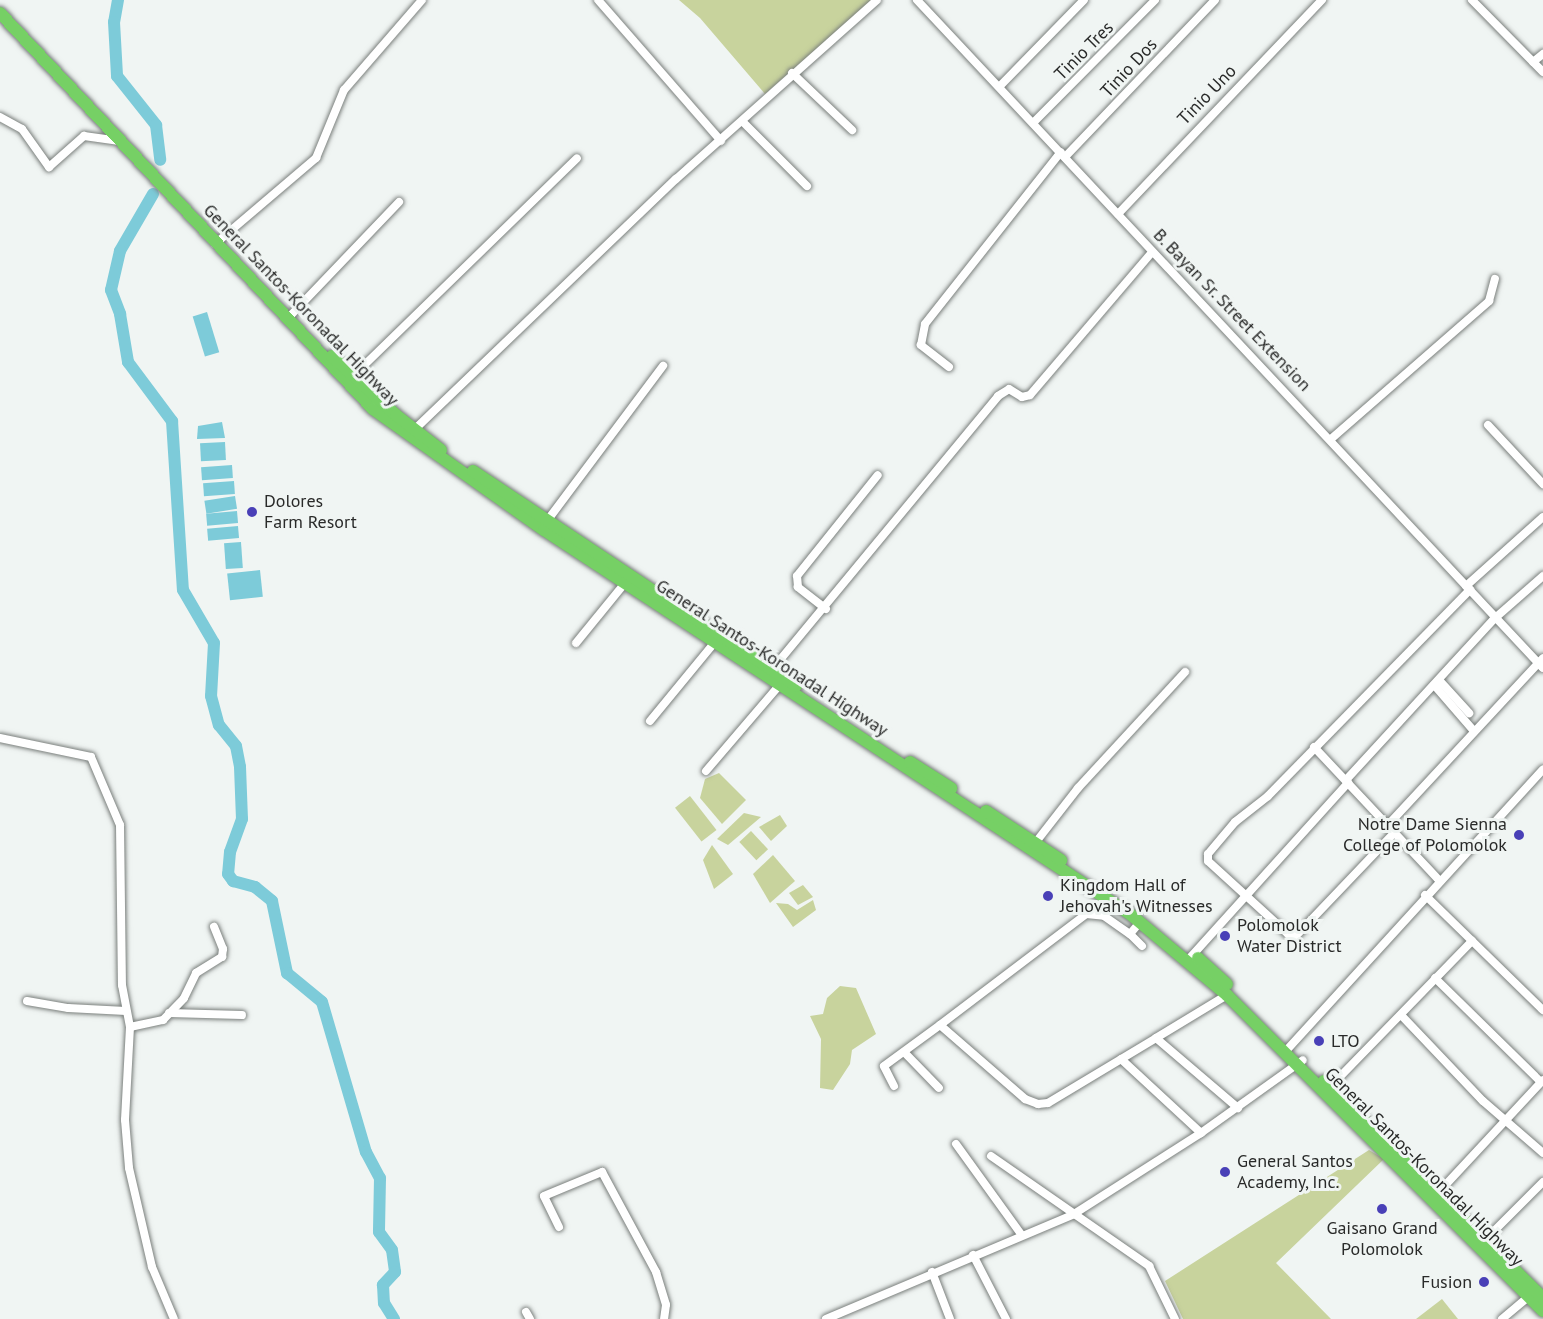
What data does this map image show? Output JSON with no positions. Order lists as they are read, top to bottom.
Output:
{
  "streets": {
    "highway": ["General Santos-Koronadal Highway"],
    "street": [
      "Tinio Tres",
      "Tinio Dos",
      "Tinio Uno",
      "B. Bayan Sr. Street Extension"
    ]
  },
  "crossings": [
    ["Tinio Tres", "B. Bayan Sr. Street Extension"],
    ["Tinio Dos", "B. Bayan Sr. Street Extension"],
    ["Tinio Uno", "B. Bayan Sr. Street Extension"]
  ],
  "places": [
    "Dolores Farm Resort",
    "Notre Dame Sienna College of Polomolok",
    "Kingdom Hall of Jehovah's Witnesses",
    "Polomolok Water District",
    "LTO",
    "General Santos Academy, Inc.",
    "Gaisano Grand Polomolok",
    "Fusion"
  ]
}
